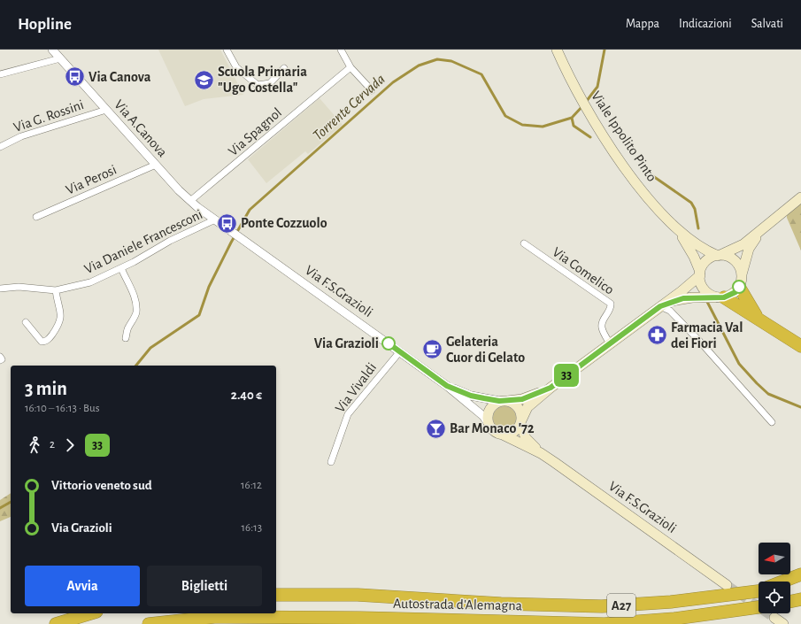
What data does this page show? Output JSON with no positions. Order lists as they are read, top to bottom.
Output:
{
  "streets": {
    "highway": ["Autostrada d'Alemagna", "A27"],
    "main road": ["Viale Ippolito Pinto", "Via F.S.Grazioli"],
    "street": [
      "Via G. Rossini",
      "Via A.Canova",
      "Via Spagnol",
      "Via Perosi",
      "Via Daniele Francesconi",
      "Via Comelico",
      "Via Vivaldi"
    ]
  },
  "crossings": [
    ["Via G. Rossini", "Via A.Canova"],
    ["Via A.Canova", "Via Spagnol"],
    ["Via A.Canova", "Via Perosi"],
    ["Via A.Canova", "Via Daniele Francesconi"],
    ["Via A.Canova", "Via F.S.Grazioli"],
    ["Via Daniele Francesconi", "Via F.S.Grazioli"],
    ["Via F.S.Grazioli", "Via Vivaldi"]
  ],
  "water": ["Torrente Cervada"],
  "places": {
    "bus stop": ["Via Canova", "Ponte Cozzuolo"],
    "school or university": ["Scuola Primaria \"Ugo Costella\""],
    "pharmacy": ["Farmacia Val dei Fiori"],
    "other": ["Via Grazioli"],
    "cafe": ["Gelateria Cuor di Gelato"],
    "bar": ["Bar Monaco '72"]
  },
  "lines": ["bus line 33"],
  "north": "left",
  "page": {
    "header": "Hopline",
    "nav": ["Mappa", "Indicazioni", "Salvati"],
    "on_map": "33",
    "heading": ["3 min", "16:10 – 16:13 · Bus", "2.40 €"],
    "legs": ["2", "33"],
    "list": [
      {
        "name": "Vittorio veneto sud",
        "value": "16:12"
      },
      {
        "name": "Via Grazioli",
        "value": "16:13"
      }
    ],
    "buttons": ["Avvia", "Biglietti"]
  }
}
